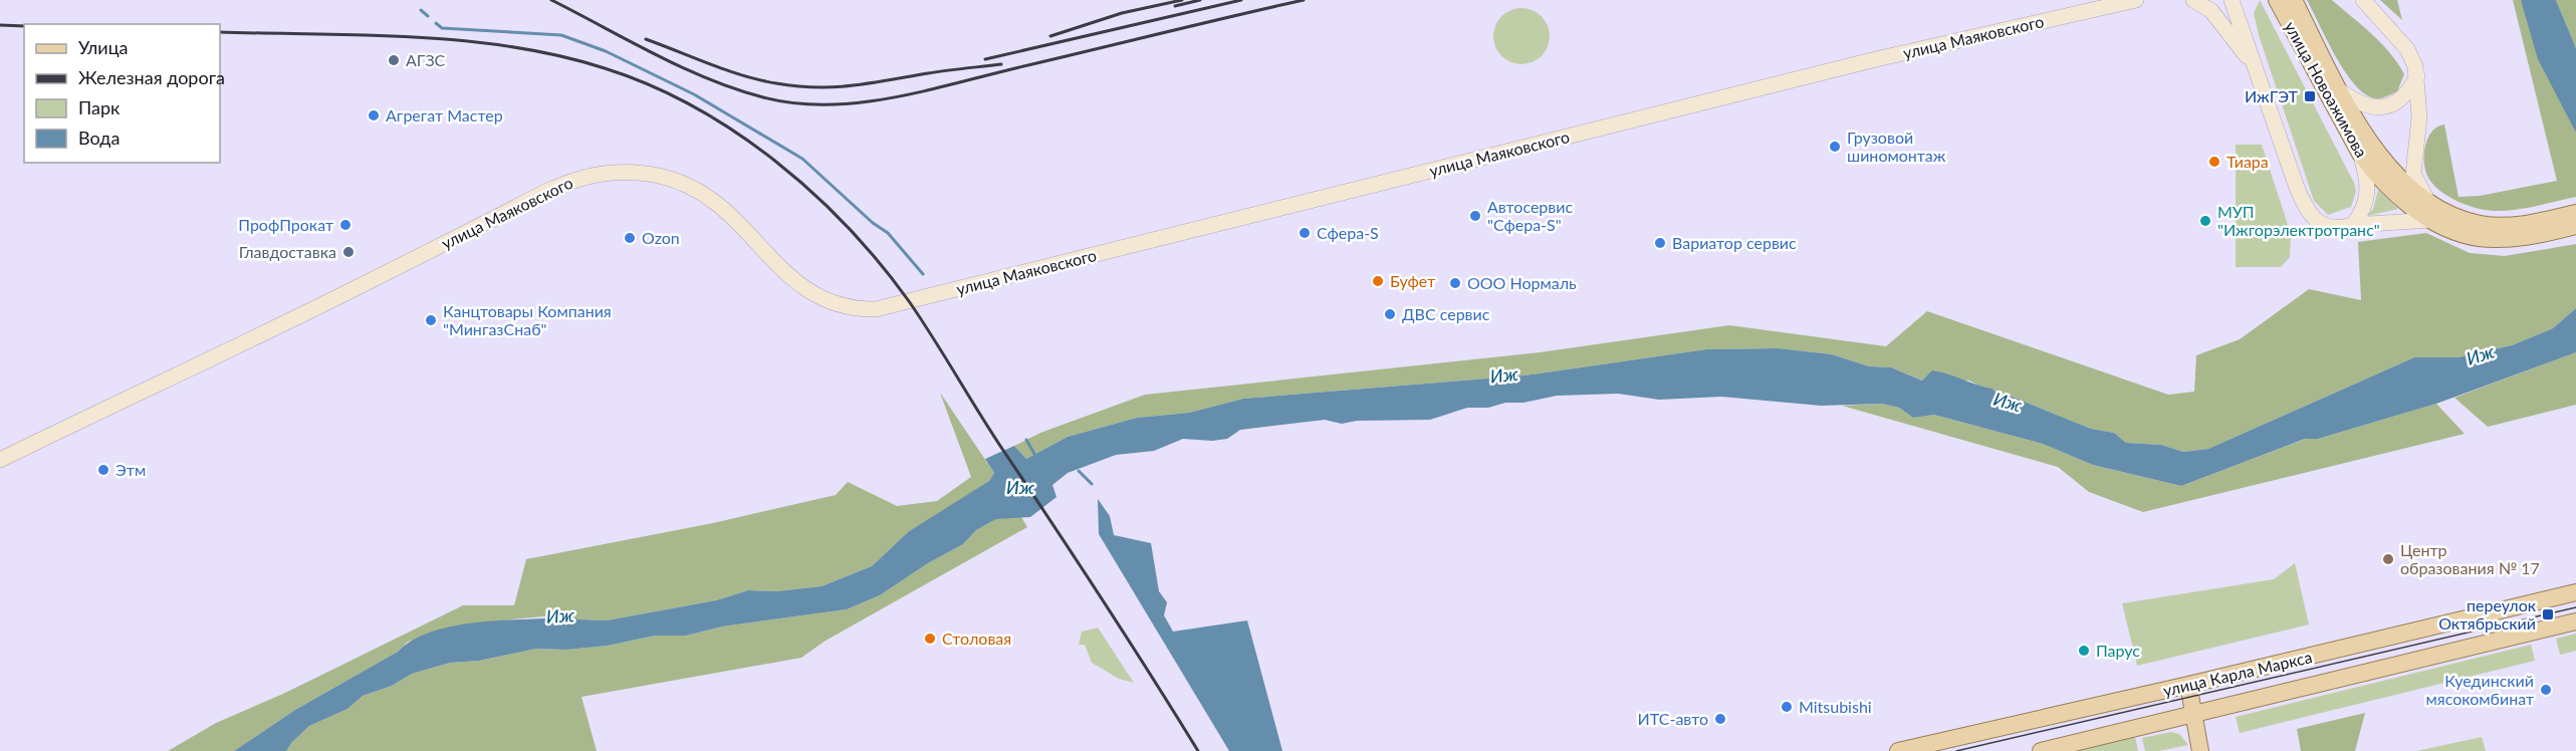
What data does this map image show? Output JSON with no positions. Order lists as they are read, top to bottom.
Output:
{
  "streets": {
    "main road": ["улица Маяковского", "улица Новоажимова", "улица Карла Маркса"]
  },
  "water": ["Иж"],
  "places": {
    "other": [
      "АГЗС",
      "Агрегат Мастер",
      "Грузовой шиномонтаж",
      "Тиара",
      "Автосервис \"Сфера-S\"",
      "МУП \"Ижгорэлектротранс\"",
      "ПрофПрокат",
      "Сфера-S",
      "Ozon",
      "Вариатор сервис",
      "Главдоставка",
      "Буфет",
      "ООО Нормаль",
      "ДВС сервис",
      "Канцтовары Компания \"МингазСнаб\"",
      "Этм",
      "Центр образования № 17",
      "Столовая",
      "Парус",
      "Куединский мясокомбинат",
      "Mitsubishi",
      "ИТС-авто"
    ],
    "transit": ["ИжГЭТ", "переулок Октябрьский"]
  },
  "legend": [
    "Улица",
    "Железная дорога",
    "Парк",
    "Вода"
  ]
}
